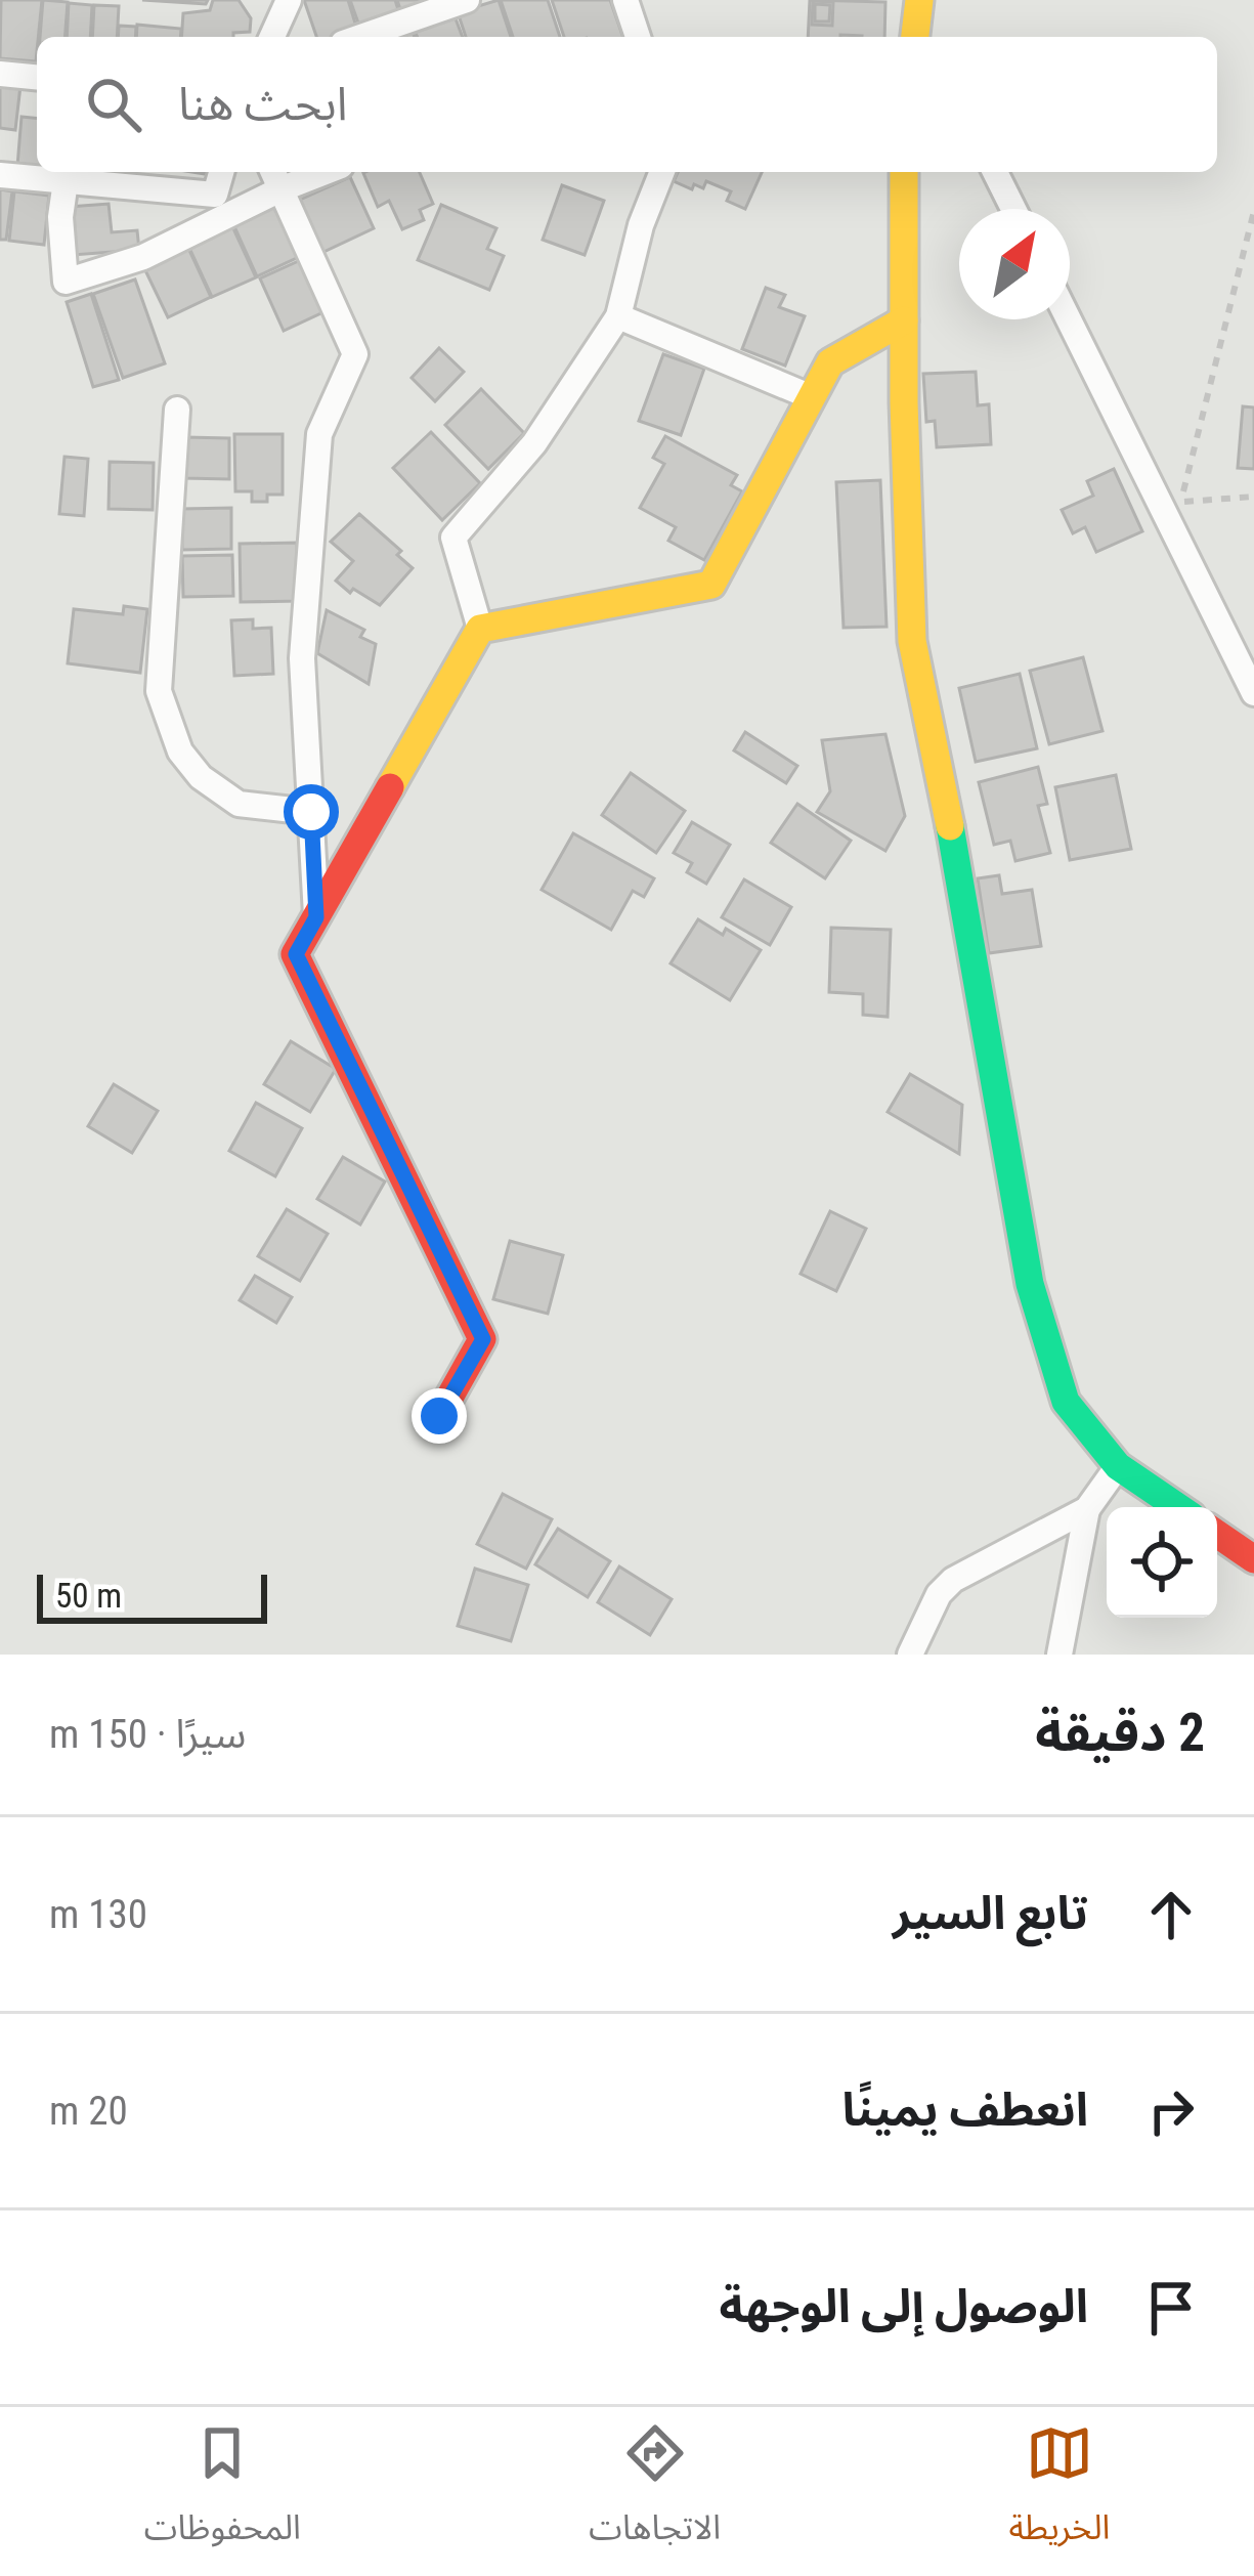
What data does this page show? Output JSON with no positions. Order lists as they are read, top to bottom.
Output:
{
  "scale_bar": "50 m",
  "north": "top right",
  "page": {
    "search": "ابحث هنا",
    "scale": "50 m",
    "heading": ["2 دقيقة", "سيرًا · 150 m"],
    "list": [
      ["تابع السير", "130 m"],
      ["انعطف يمينًا", "20 m"],
      "الوصول إلى الوجهة"
    ],
    "nav": ["الخريطة", "الاتجاهات", "المحفوظات"]
  }
}
